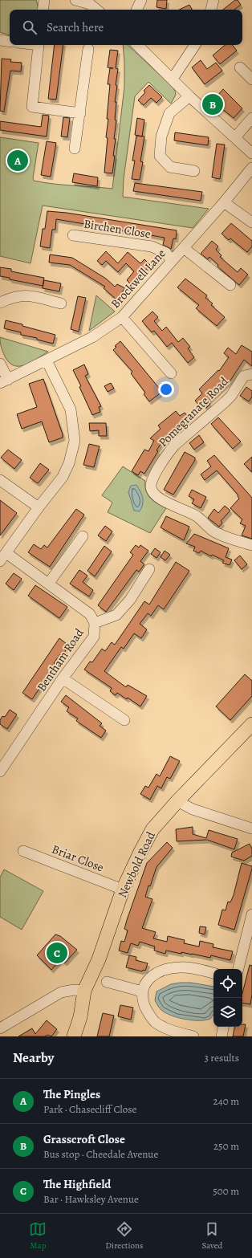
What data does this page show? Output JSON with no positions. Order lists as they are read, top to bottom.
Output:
{
  "streets": {
    "main road": ["Newbold Road"],
    "street": [
      "Birchen Close",
      "Brockwell Lane",
      "Pomegranate Road",
      "Bentham Road",
      "Briar Close"
    ]
  },
  "crossings": [
    ["Birchen Close", "Brockwell Lane"],
    ["Briar Close", "Newbold Road"]
  ],
  "page": {
    "search": "Search here",
    "pins": ["B", "A", "C"],
    "heading": ["Nearby", "3 results"],
    "list": [
      {
        "mark": "A",
        "name": "The Pingles",
        "note": "Park · Chasecliff Close",
        "value": "240 m"
      },
      {
        "mark": "B",
        "name": "Grasscroft Close",
        "note": "Bus stop · Cheedale Avenue",
        "value": "250 m"
      },
      {
        "mark": "C",
        "name": "The Highfield",
        "note": "Bar · Hawksley Avenue",
        "value": "500 m"
      }
    ],
    "nav": ["Map", "Directions", "Saved"]
  }
}
